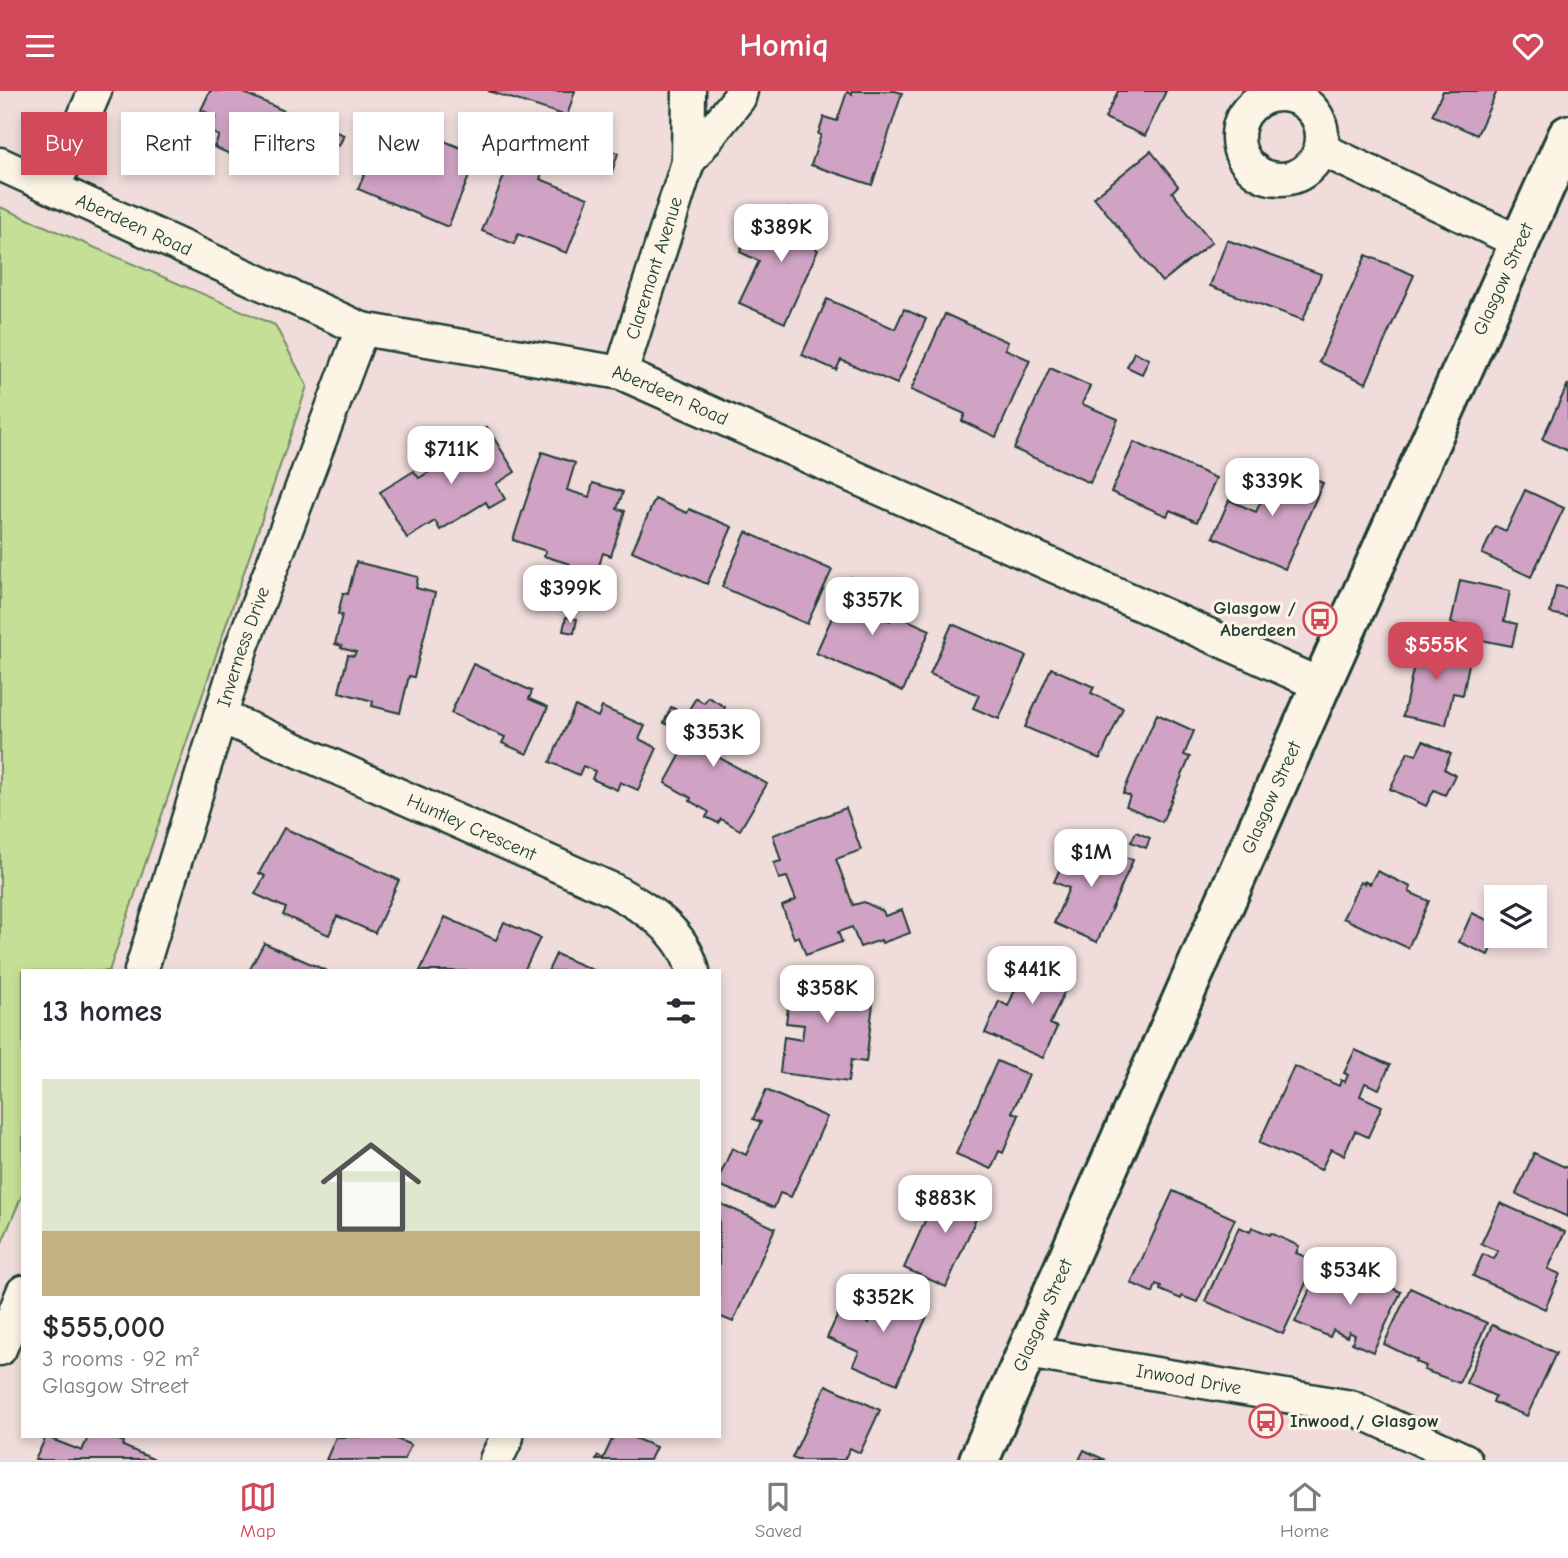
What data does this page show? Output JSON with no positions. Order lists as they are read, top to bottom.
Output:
{
  "streets": {
    "street": [
      "Aberdeen Road",
      "Claremont Avenue",
      "Glasgow Street",
      "Inverness Drive",
      "Huntley Crescent",
      "Inwood Drive"
    ]
  },
  "crossings": [
    ["Aberdeen Road", "Claremont Avenue"],
    ["Aberdeen Road", "Glasgow Street"],
    ["Aberdeen Road", "Inverness Drive"],
    ["Glasgow Street", "Inwood Drive"],
    ["Inverness Drive", "Huntley Crescent"]
  ],
  "places": {
    "bus stop": ["Glasgow / Aberdeen", "Inwood / Glasgow"]
  },
  "page": {
    "header": "Homiq",
    "chip": [
      "Buy",
      "Rent",
      "Filters",
      "New",
      "Apartment"
    ],
    "price": [
      "$389K",
      "$711K",
      "$339K",
      "$399K",
      "$357K",
      "$555K",
      "$353K",
      "$1M",
      "$441K",
      "$358K",
      "$883K",
      "$534K",
      "$352K"
    ],
    "heading": "13 homes",
    "list": [
      {
        "name": "$555,000",
        "note": "3 rooms · 92 m² · Glasgow Street"
      }
    ],
    "tabs": ["Map", "Saved", "Home"]
  }
}
